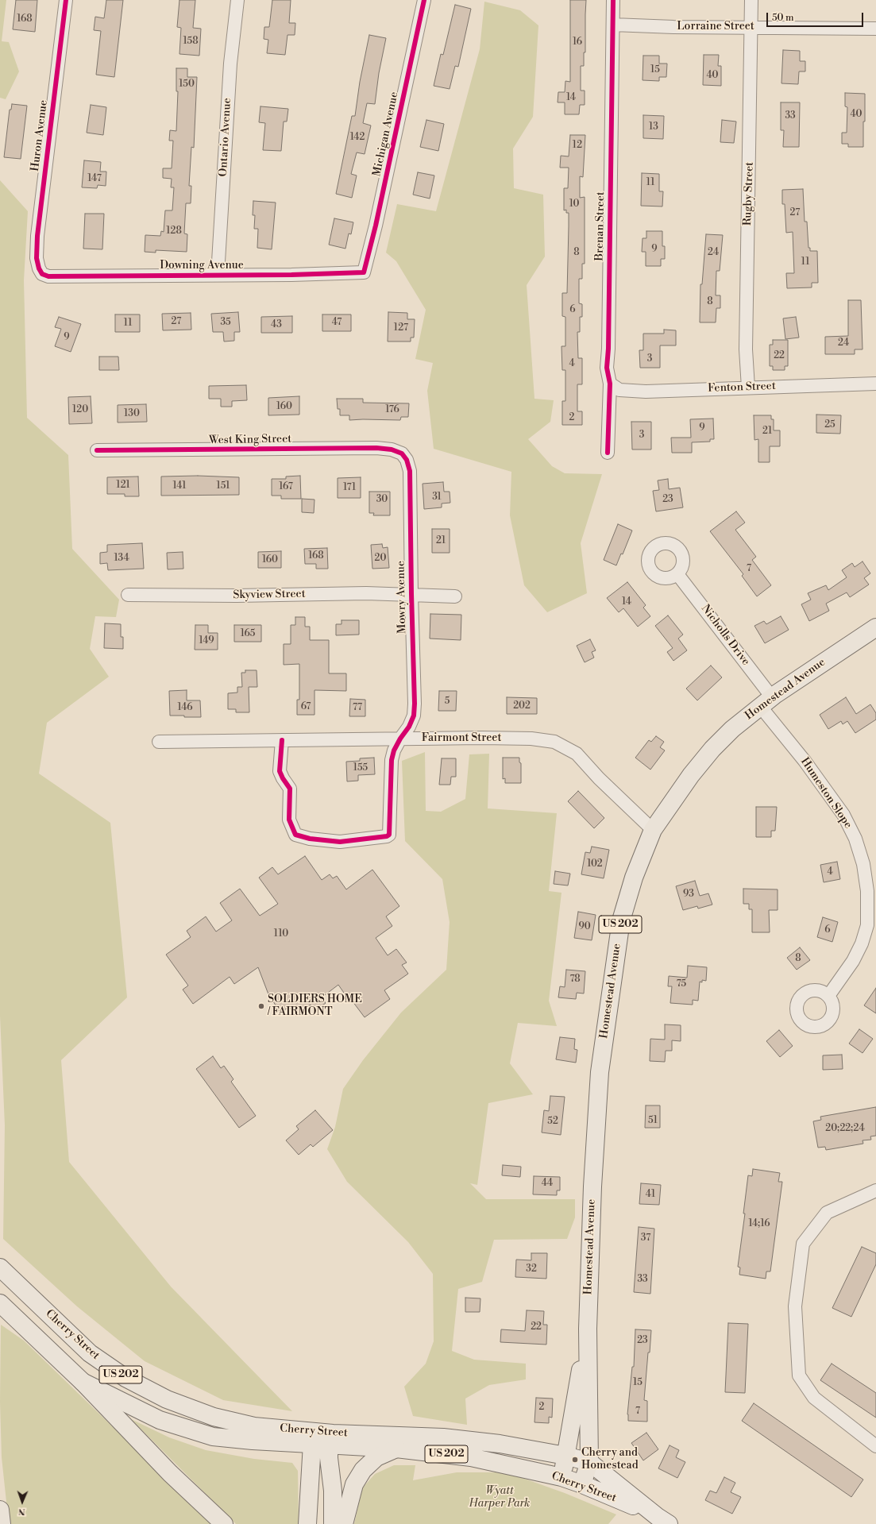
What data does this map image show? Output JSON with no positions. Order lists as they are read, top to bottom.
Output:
{
  "streets": {
    "main road": ["Homestead Avenue", "US 202", "Cherry Street"],
    "street": [
      "Lorraine Street",
      "Michigan Avenue",
      "Huron Avenue",
      "Ontario Avenue",
      "Rugby Street",
      "Brenan Street",
      "Downing Avenue",
      "Fenton Street",
      "West King Street",
      "Skyview Street",
      "Mowry Avenue",
      "Nicholls Drive",
      "Fairmont Street",
      "Humeston Slope"
    ]
  },
  "crossings": [
    ["Lorraine Street", "Rugby Street"],
    ["Lorraine Street", "Brenan Street"],
    ["Michigan Avenue", "Downing Avenue"],
    ["Huron Avenue", "Downing Avenue"],
    ["Ontario Avenue", "Downing Avenue"],
    ["Rugby Street", "Fenton Street"],
    ["Brenan Street", "Fenton Street"],
    ["West King Street", "Mowry Avenue"],
    ["Skyview Street", "Mowry Avenue"],
    ["Mowry Avenue", "Fairmont Street"],
    ["Nicholls Drive", "Homestead Avenue"],
    ["Nicholls Drive", "Humeston Slope"],
    ["Homestead Avenue", "Fairmont Street"],
    ["Homestead Avenue", "Humeston Slope"],
    ["Homestead Avenue", "Cherry Street"]
  ],
  "parks": ["Wyatt Harper Park"],
  "places": ["SOLDIERS HOME / FAIRMONT", "Cherry and Homestead"],
  "house_numbers": [
    "168",
    "158",
    "16",
    "15",
    "40",
    "150",
    "14",
    "40",
    "33",
    "13",
    "142",
    "12",
    "147",
    "11",
    "10",
    "27",
    "128",
    "9",
    "8",
    "24",
    "11",
    "8",
    "6",
    "27",
    "35",
    "47",
    "11",
    "43",
    "127",
    "9",
    "24",
    "22",
    "3",
    "4",
    "160",
    "120",
    "176",
    "130",
    "2",
    "25",
    "9",
    "21",
    "3",
    "121",
    "141",
    "151",
    "167",
    "171",
    "31",
    "30",
    "23",
    "21",
    "168",
    "134",
    "20",
    "160",
    "7",
    "14",
    "165",
    "149",
    "5",
    "202",
    "67",
    "146",
    "77",
    "155",
    "102",
    "4",
    "93",
    "90",
    "6",
    "110",
    "8",
    "78",
    "75",
    "51",
    "52",
    "20;22;24",
    "44",
    "41",
    "14;16",
    "37",
    "32",
    "33",
    "22",
    "23",
    "15",
    "2",
    "7"
  ],
  "scale_bar": "50 m",
  "north": "bottom"
}
